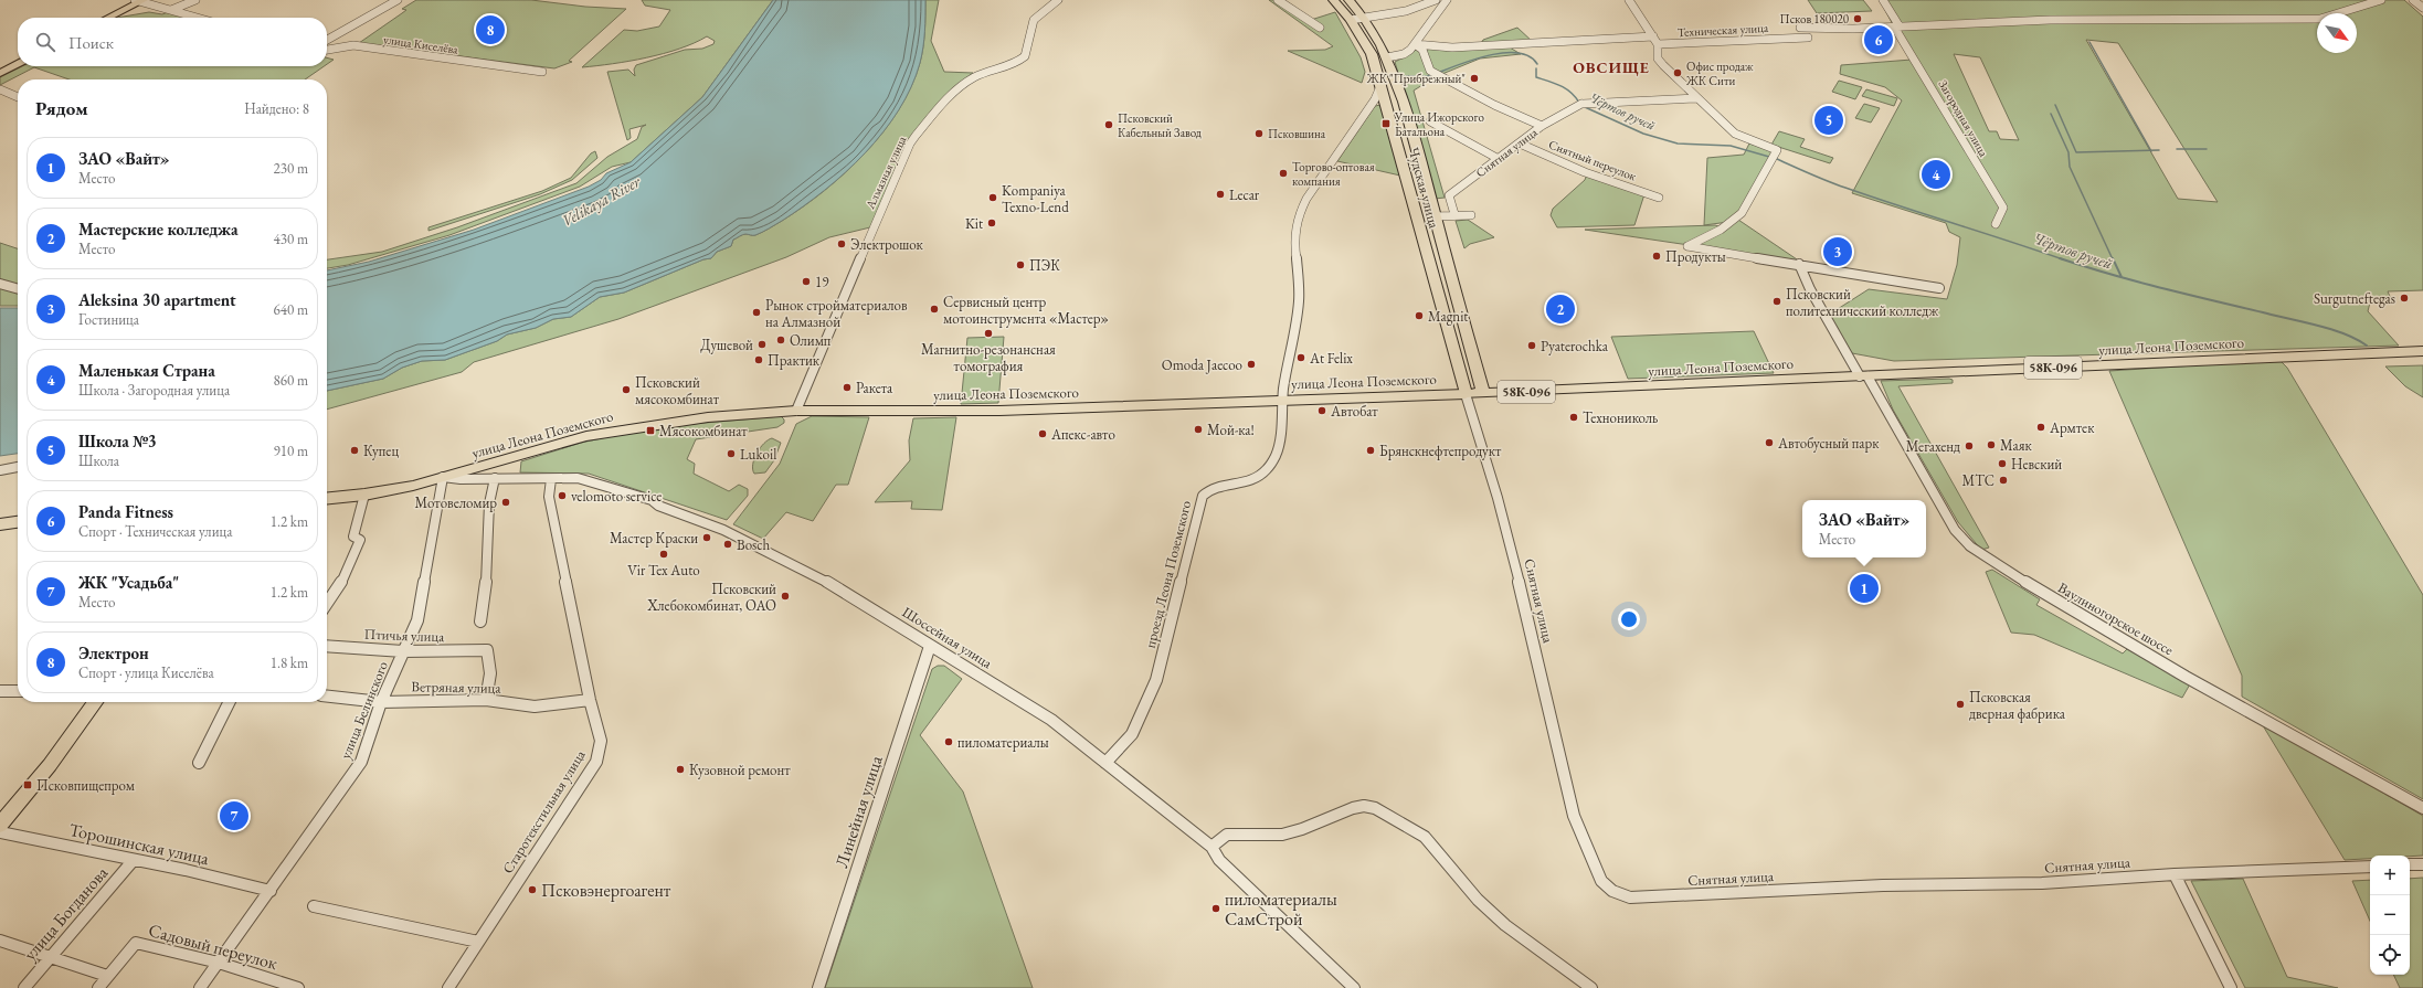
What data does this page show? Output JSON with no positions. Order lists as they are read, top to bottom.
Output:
{
  "streets": {
    "highway": ["Чудская улица", "улица Леона Поземского", "58К-096"],
    "street": [
      "Техническая улица",
      "улица Киселёва",
      "Загородная улица",
      "Снятная улица",
      "Снятный переулок",
      "Алмазная улица",
      "проезд Леона Поземского",
      "Ваулиногорское шоссе",
      "Птичья улица",
      "Шоссейная улица",
      "Ветряная улица",
      "улица Белинского",
      "Старотекстильная улица",
      "Линейная улица",
      "Торошинская улица",
      "улица Богданова",
      "Садовый переулок"
    ]
  },
  "crossings": [
    ["Техническая улица", "Загородная улица"],
    ["Снятная улица", "Снятный переулок"],
    ["Снятная улица", "Чудская улица"],
    ["Снятная улица", "улица Леона Поземского"],
    ["Алмазная улица", "улица Леона Поземского"],
    ["Чудская улица", "улица Леона Поземского"],
    ["улица Леона Поземского", "проезд Леона Поземского"],
    ["улица Леона Поземского", "Ваулиногорское шоссе"],
    ["улица Леона Поземского", "Шоссейная улица"],
    ["улица Леона Поземского", "улица Белинского"],
    ["проезд Леона Поземского", "Шоссейная улица"],
    ["Птичья улица", "Ветряная улица"],
    ["Птичья улица", "улица Белинского"],
    ["Шоссейная улица", "улица Белинского"],
    ["Шоссейная улица", "Старотекстильная улица"],
    ["Шоссейная улица", "Линейная улица"],
    ["Ветряная улица", "улица Белинского"],
    ["Ветряная улица", "Старотекстильная улица"],
    ["улица Белинского", "Торошинская улица"],
    ["улица Белинского", "Садовый переулок"],
    ["Торошинская улица", "улица Богданова"]
  ],
  "districts": ["ОВСИЩЕ"],
  "water": ["Чёртов ручей", "Velikaya River"],
  "places": {
    "other": [
      "Псков 180020",
      "Офис продаж ЖК Сити",
      "ЖК \"Прибрежный\"",
      "Псковский Кабельный Завод",
      "Псковшина",
      "Торгово-оптовая компания",
      "Lecar",
      "Kompaniya Texno-Lend",
      "Kit",
      "Электрошок",
      "Продукты",
      "ПЭК",
      "19",
      "Surgutneftegas",
      "Псковский политехнический колледж",
      "Сервисный центр мотоинструмента «Мастер»",
      "Рынок стройматериалов на Алмазной",
      "Magnit",
      "Магнитно-резонансная томография",
      "Олимп",
      "Душевой",
      "Pyaterochka",
      "At Felix",
      "Практик",
      "Omoda Jaecoo",
      "Ракета",
      "Псковский мясокомбинат",
      "Автобат",
      "Технониколь",
      "Армтек",
      "Мой-ка!",
      "Апекс-авто",
      "Автобусный парк",
      "Маяк",
      "Мегахенд",
      "Купец",
      "Брянскнефтепродукт",
      "Lukoil",
      "Невский",
      "МТС",
      "velomoto service",
      "Мотовеломир",
      "Мастер Краски",
      "Bosch",
      "Vir Tex Auto",
      "Псковский Хлебокомбинат, ОАО",
      "Псковская дверная фабрика",
      "пиломатериалы",
      "Кузовной ремонт",
      "Псковэнергоагент",
      "пиломатериалы СамСтрой"
    ],
    "transit": ["Улица Ижорского Батальона", "Мясокомбинат", "Псковпищепром"]
  },
  "north": "bottom right",
  "page": {
    "pins": [
      "8",
      "6",
      "5",
      "4",
      "3",
      "2",
      "1",
      "7"
    ],
    "search": "Поиск",
    "heading": ["Рядом", "Найдено: 8"],
    "list": [
      {
        "mark": "1",
        "name": "ЗАО «Вайт»",
        "note": "Место",
        "value": "230 m"
      },
      {
        "mark": "2",
        "name": "Мастерские колледжа",
        "note": "Место",
        "value": "430 m"
      },
      {
        "mark": "3",
        "name": "Aleksina 30 apartment",
        "note": "Гостиница",
        "value": "640 m"
      },
      {
        "mark": "4",
        "name": "Маленькая Страна",
        "note": "Школа · Загородная улица",
        "value": "860 m"
      },
      {
        "mark": "5",
        "name": "Школа №3",
        "note": "Школа",
        "value": "910 m"
      },
      {
        "mark": "6",
        "name": "Panda Fitness",
        "note": "Спорт · Техническая улица",
        "value": "1.2 km"
      },
      {
        "mark": "7",
        "name": "ЖК \"Усадьба\"",
        "note": "Место",
        "value": "1.2 km"
      },
      {
        "mark": "8",
        "name": "Электрон",
        "note": "Спорт · улица Киселёва",
        "value": "1.8 km"
      }
    ],
    "popup": ["ЗАО «Вайт»", "Место"],
    "map_buttons": ["+", "−"]
  }
}
